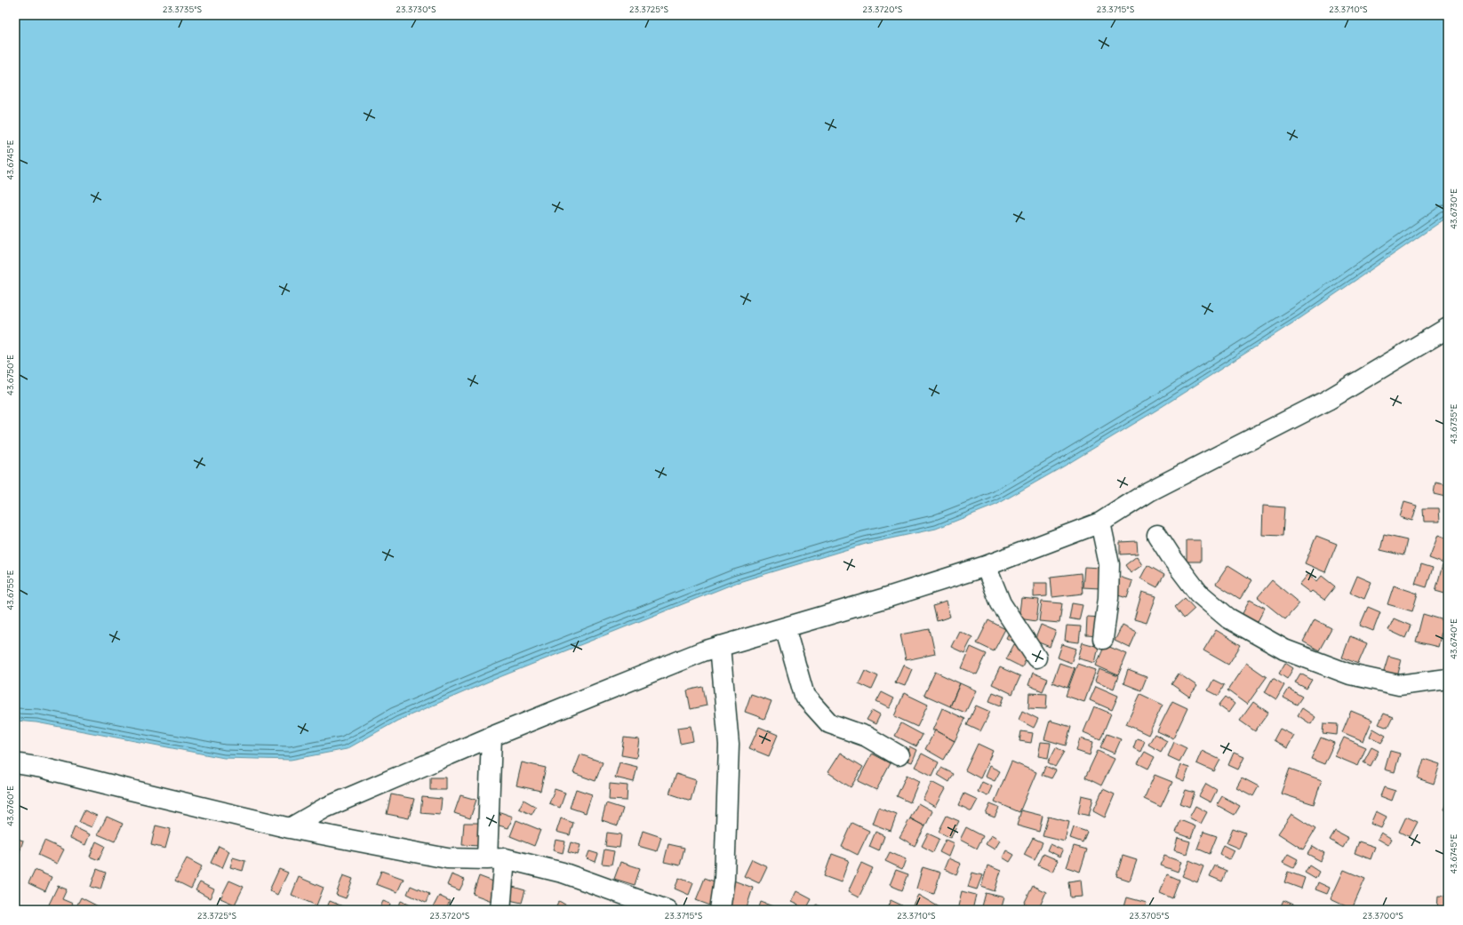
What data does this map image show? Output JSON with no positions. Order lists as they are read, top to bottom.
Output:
{
  "coordinates": [
    "23.3735°S",
    "23.3730°S",
    "23.3725°S",
    "23.3720°S",
    "23.3715°S",
    "23.3710°S",
    "43.6745°E",
    "43.6730°E",
    "43.6750°E",
    "43.6735°E",
    "43.6755°E",
    "43.6740°E",
    "43.6760°E",
    "23.3705°S",
    "23.3700°S"
  ]
}
